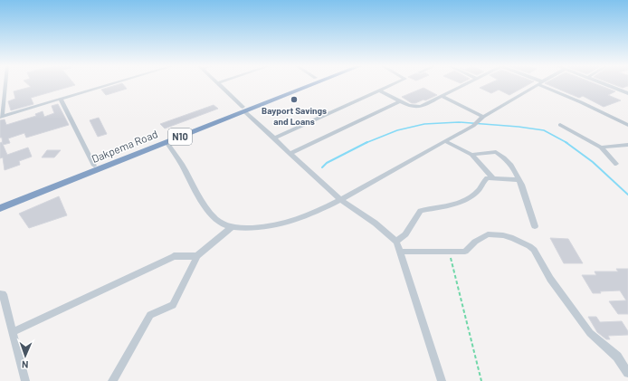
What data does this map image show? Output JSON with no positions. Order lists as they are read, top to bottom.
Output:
{
  "streets": {
    "highway": ["N10", "Dakpema Road"]
  },
  "places": ["Bayport Savings and Loans"],
  "north": "bottom"
}
